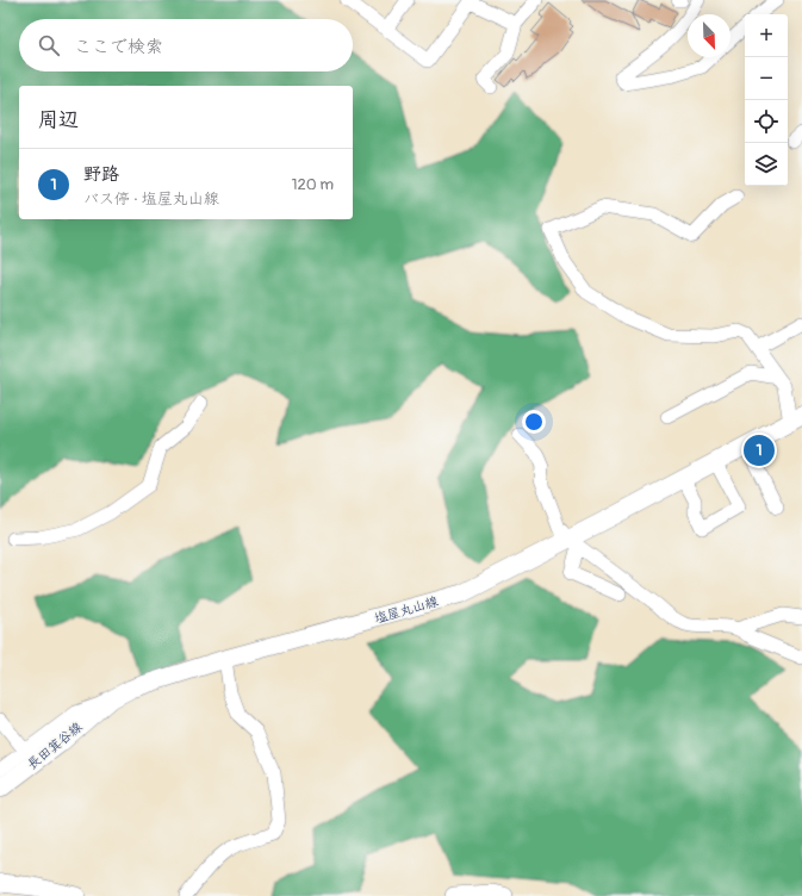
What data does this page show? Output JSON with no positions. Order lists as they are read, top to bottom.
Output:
{
  "streets": {
    "street": ["塩屋丸山線", "長田箕谷線"]
  },
  "crossings": [
    ["塩屋丸山線", "長田箕谷線"]
  ],
  "north": "bottom right",
  "page": {
    "map_buttons": ["+", "−"],
    "search": "ここで検索",
    "heading": "周辺",
    "list": [
      {
        "mark": "1",
        "name": "野路",
        "note": "バス停 · 塩屋丸山線",
        "value": "120 m"
      }
    ],
    "pins": "1"
  }
}
